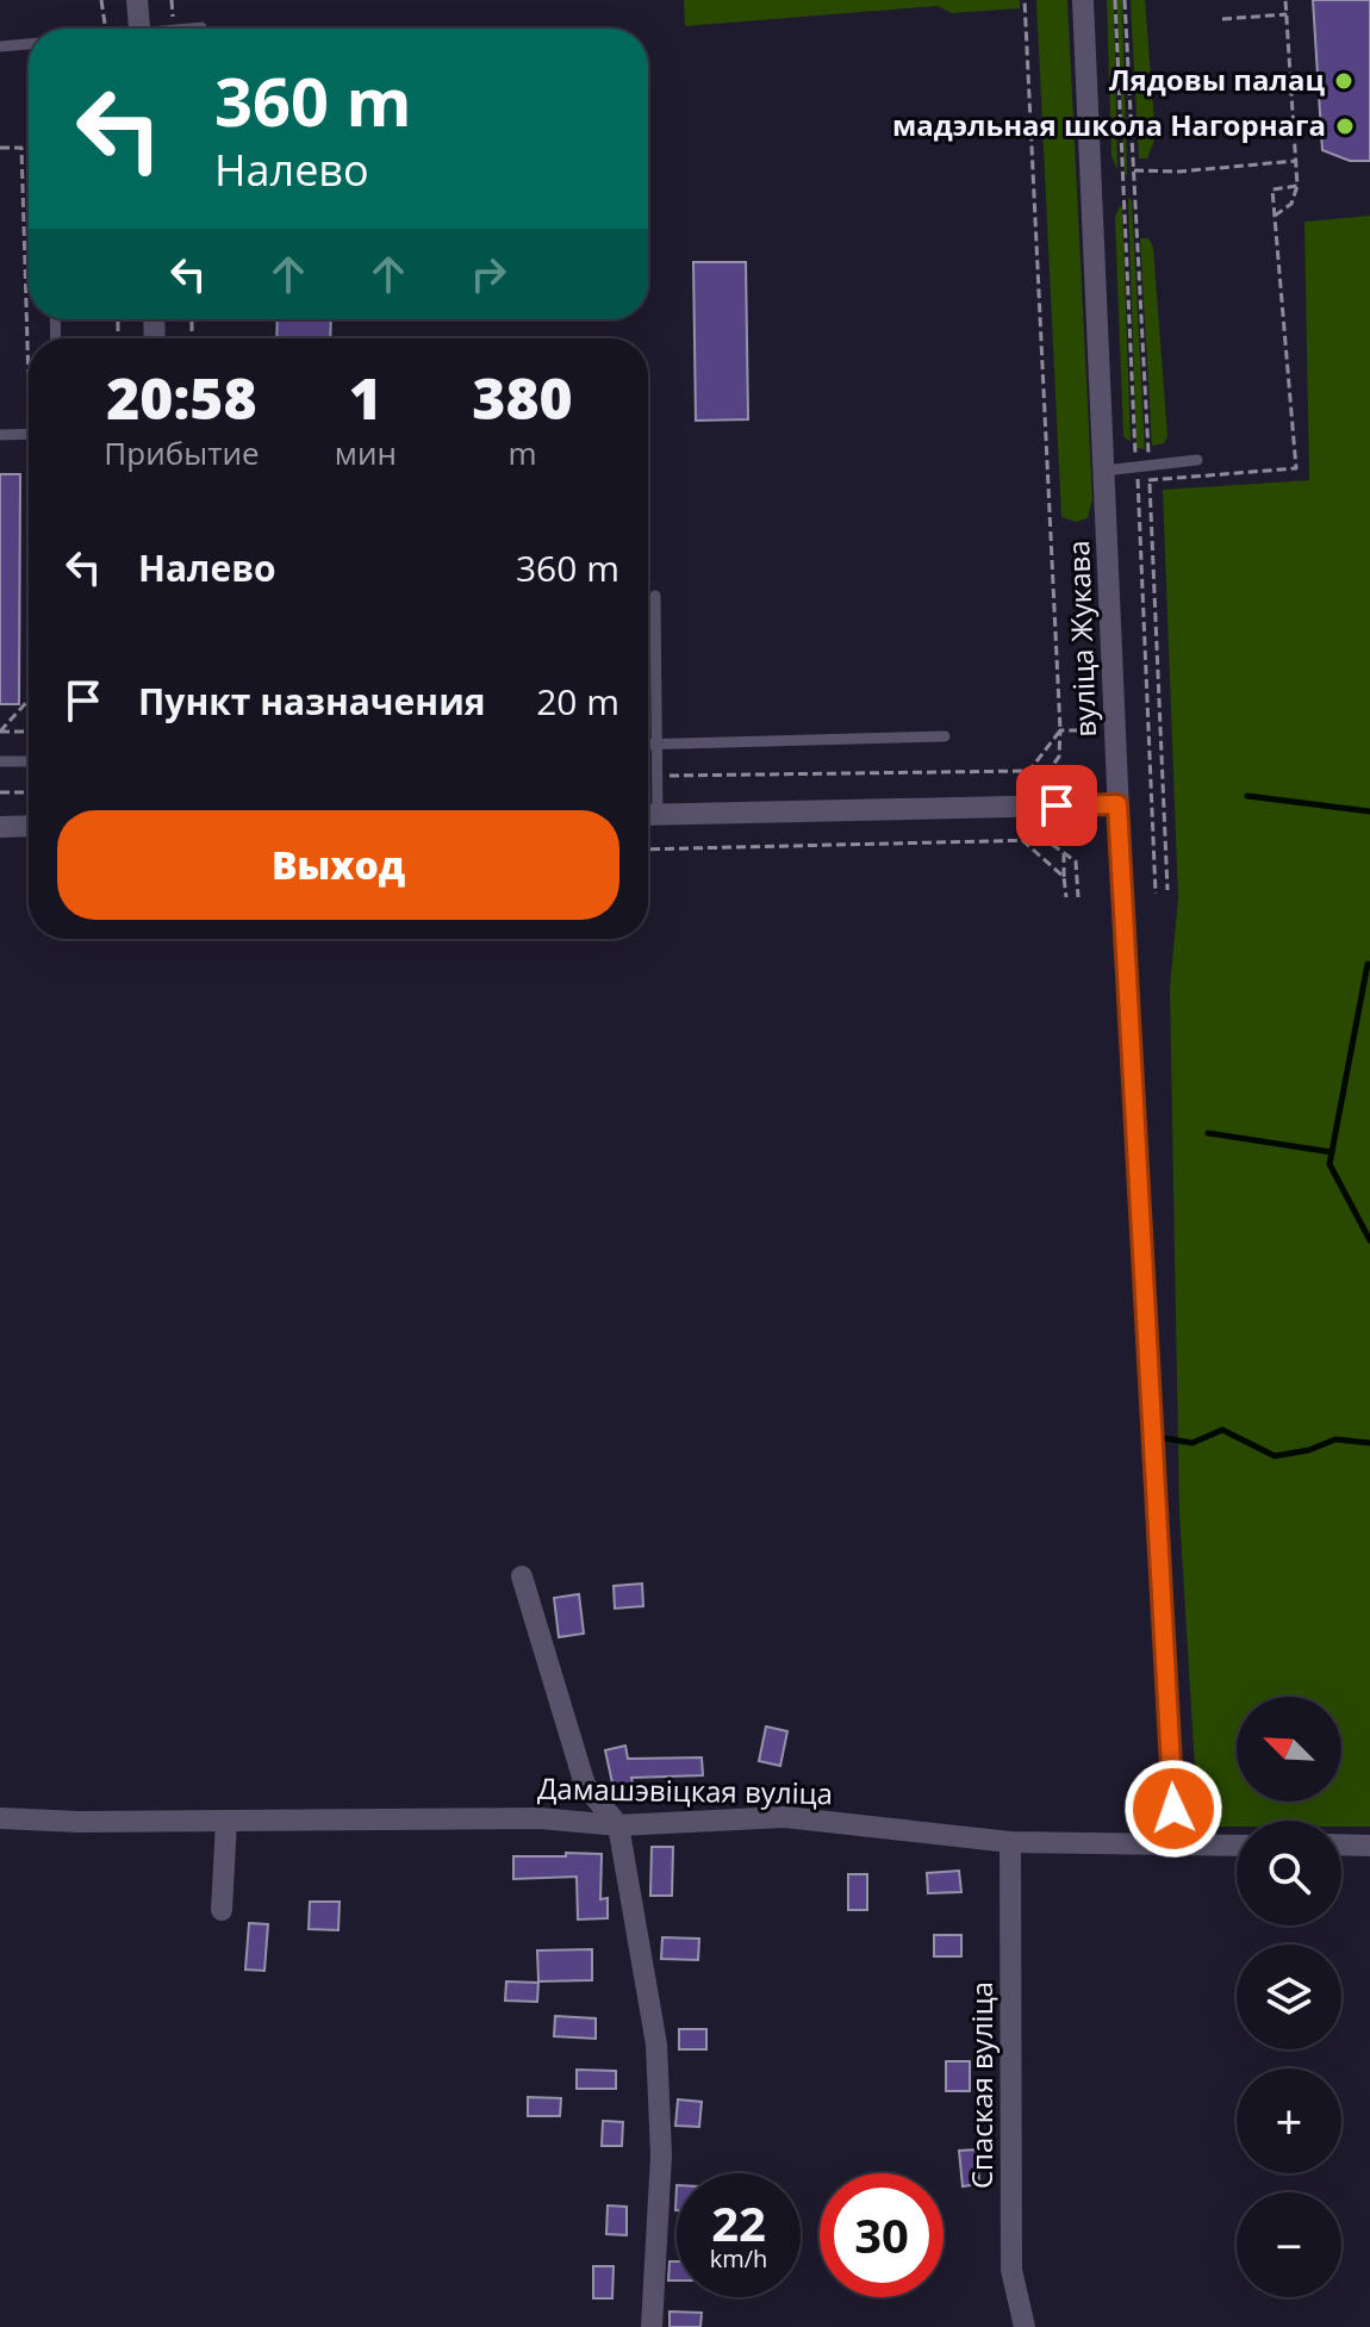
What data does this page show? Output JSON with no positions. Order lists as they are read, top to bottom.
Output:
{
  "streets": {
    "street": ["вуліца Жукава", "Дамашэвіцкая вуліца", "Спаская вуліца"]
  },
  "crossings": [
    ["вуліца Жукава", "Дамашэвіцкая вуліца"],
    ["Дамашэвіцкая вуліца", "Спаская вуліца"]
  ],
  "places": ["Лядовы палац", "мадэльная школа Нагорнага"],
  "north": "top left",
  "page": {
    "turn": ["360 m", "Налево"],
    "eta": [
      "20:58",
      "Прибытие",
      "1",
      "мин",
      "380",
      "m"
    ],
    "list": [
      {
        "name": "Налево",
        "value": "360 m"
      },
      {
        "name": "Пункт назначения",
        "value": "20 m"
      }
    ],
    "buttons": "Выход",
    "map_buttons": ["+", "−"],
    "speed": "22 km/h",
    "limit": "30"
  }
}
